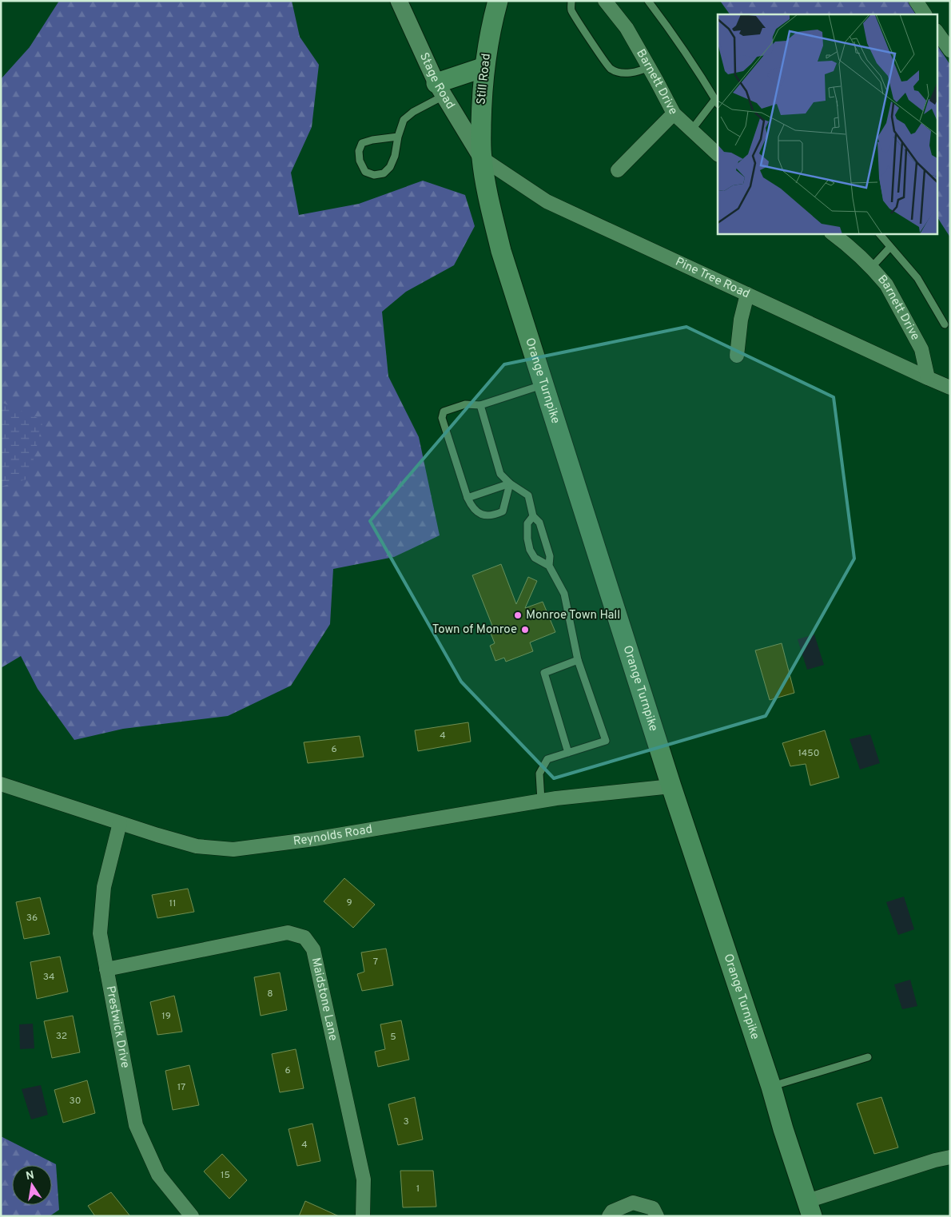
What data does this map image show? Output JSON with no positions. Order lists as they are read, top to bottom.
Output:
{
  "streets": {
    "main road": ["Still Road", "Orange Turnpike"],
    "street": [
      "Stage Road",
      "Barnett Drive",
      "Pine Tree Road",
      "Reynolds Road",
      "Maidstone Lane",
      "Prestwick Drive"
    ]
  },
  "crossings": [
    ["Still Road", "Stage Road"],
    ["Still Road", "Pine Tree Road"],
    ["Still Road", "Orange Turnpike"],
    ["Stage Road", "Pine Tree Road"],
    ["Stage Road", "Orange Turnpike"],
    ["Barnett Drive", "Pine Tree Road"],
    ["Pine Tree Road", "Orange Turnpike"],
    ["Orange Turnpike", "Reynolds Road"],
    ["Reynolds Road", "Prestwick Drive"],
    ["Maidstone Lane", "Prestwick Drive"]
  ],
  "places": ["Monroe Town Hall", "Town of Monroe"],
  "house_numbers": [
    "4",
    "6",
    "1450",
    "9",
    "11",
    "36",
    "7",
    "34",
    "8",
    "19",
    "32",
    "5",
    "6",
    "17",
    "30",
    "3",
    "4",
    "15",
    "1"
  ],
  "north": "top"
}
